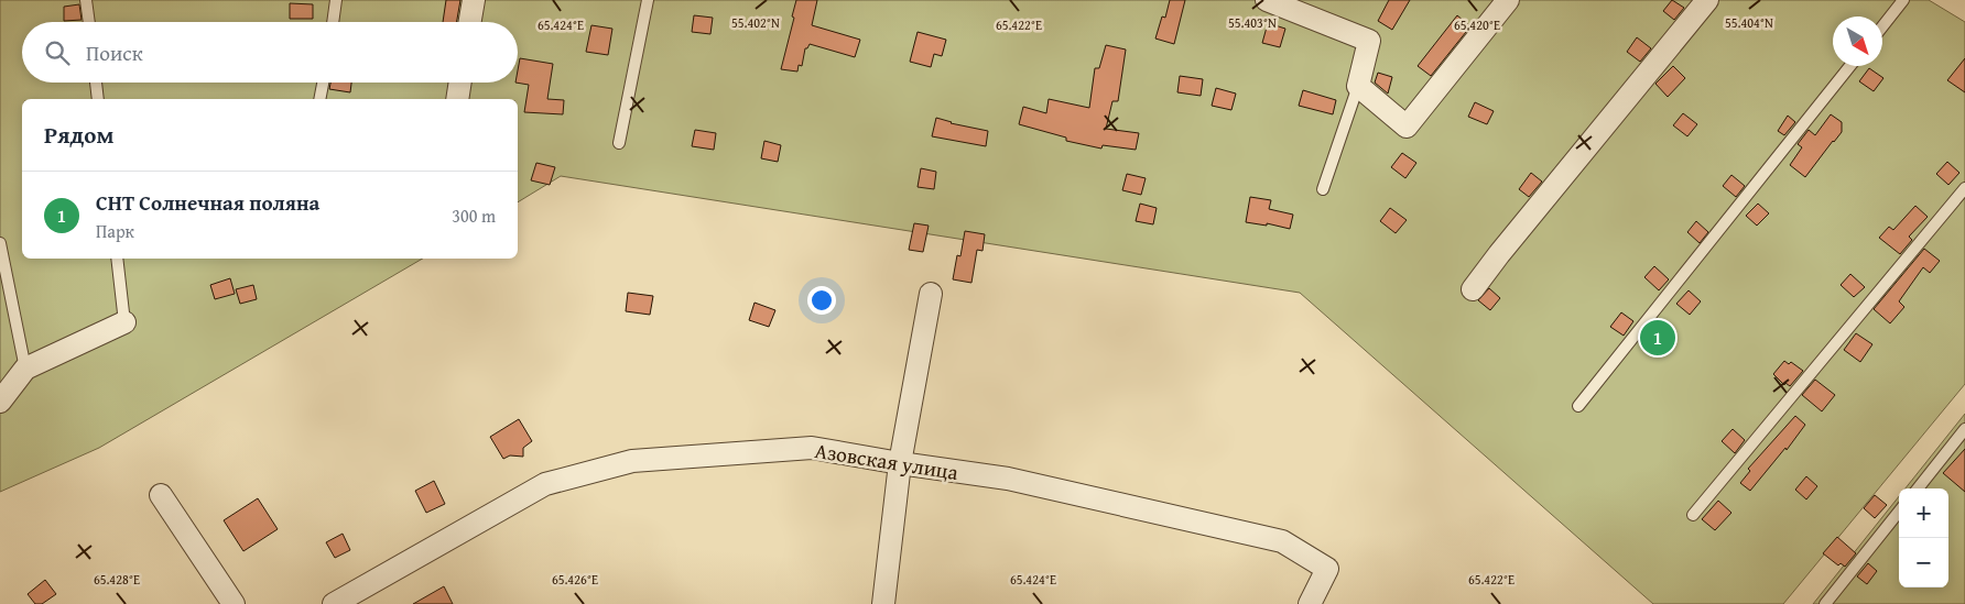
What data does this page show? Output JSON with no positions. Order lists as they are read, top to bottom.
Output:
{
  "streets": {
    "street": ["Азовская улица"]
  },
  "north": "bottom right",
  "page": {
    "search": "Поиск",
    "heading": "Рядом",
    "list": [
      {
        "mark": "1",
        "name": "СНТ Солнечная поляна",
        "note": "Парк",
        "value": "300 m"
      }
    ],
    "pins": "1",
    "map_buttons": ["+", "−"]
  },
  "coordinates": [
    "55.403°N",
    "55.402°N",
    "55.404°N",
    "65.424°E",
    "65.422°E",
    "65.420°E",
    "65.428°E",
    "65.426°E"
  ]
}
